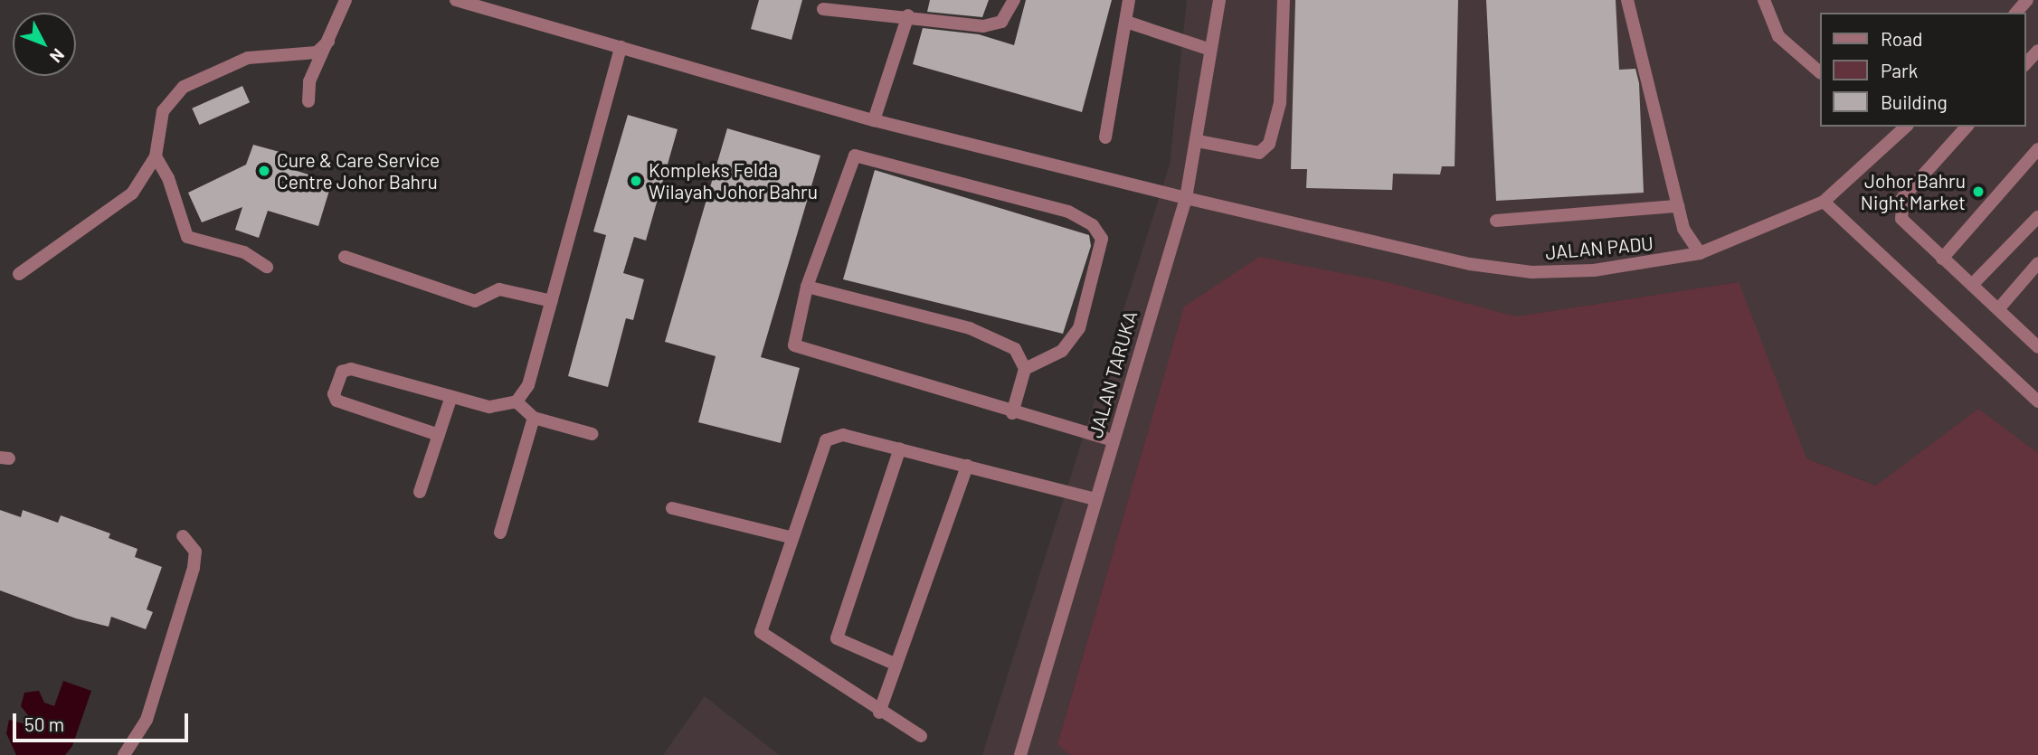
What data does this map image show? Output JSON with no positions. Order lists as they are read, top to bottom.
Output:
{
  "streets": {
    "street": ["JALAN PADU", "JALAN TARUKA"]
  },
  "crossings": [
    ["JALAN PADU", "JALAN TARUKA"]
  ],
  "places": ["Cure & Care Service Centre Johor Bahru", "Kompleks Felda Wilayah Johor Bahru", "Johor Bahru Night Market"],
  "legend": ["Road", "Park", "Building"],
  "scale_bar": "50 m",
  "north": "bottom right"
}
